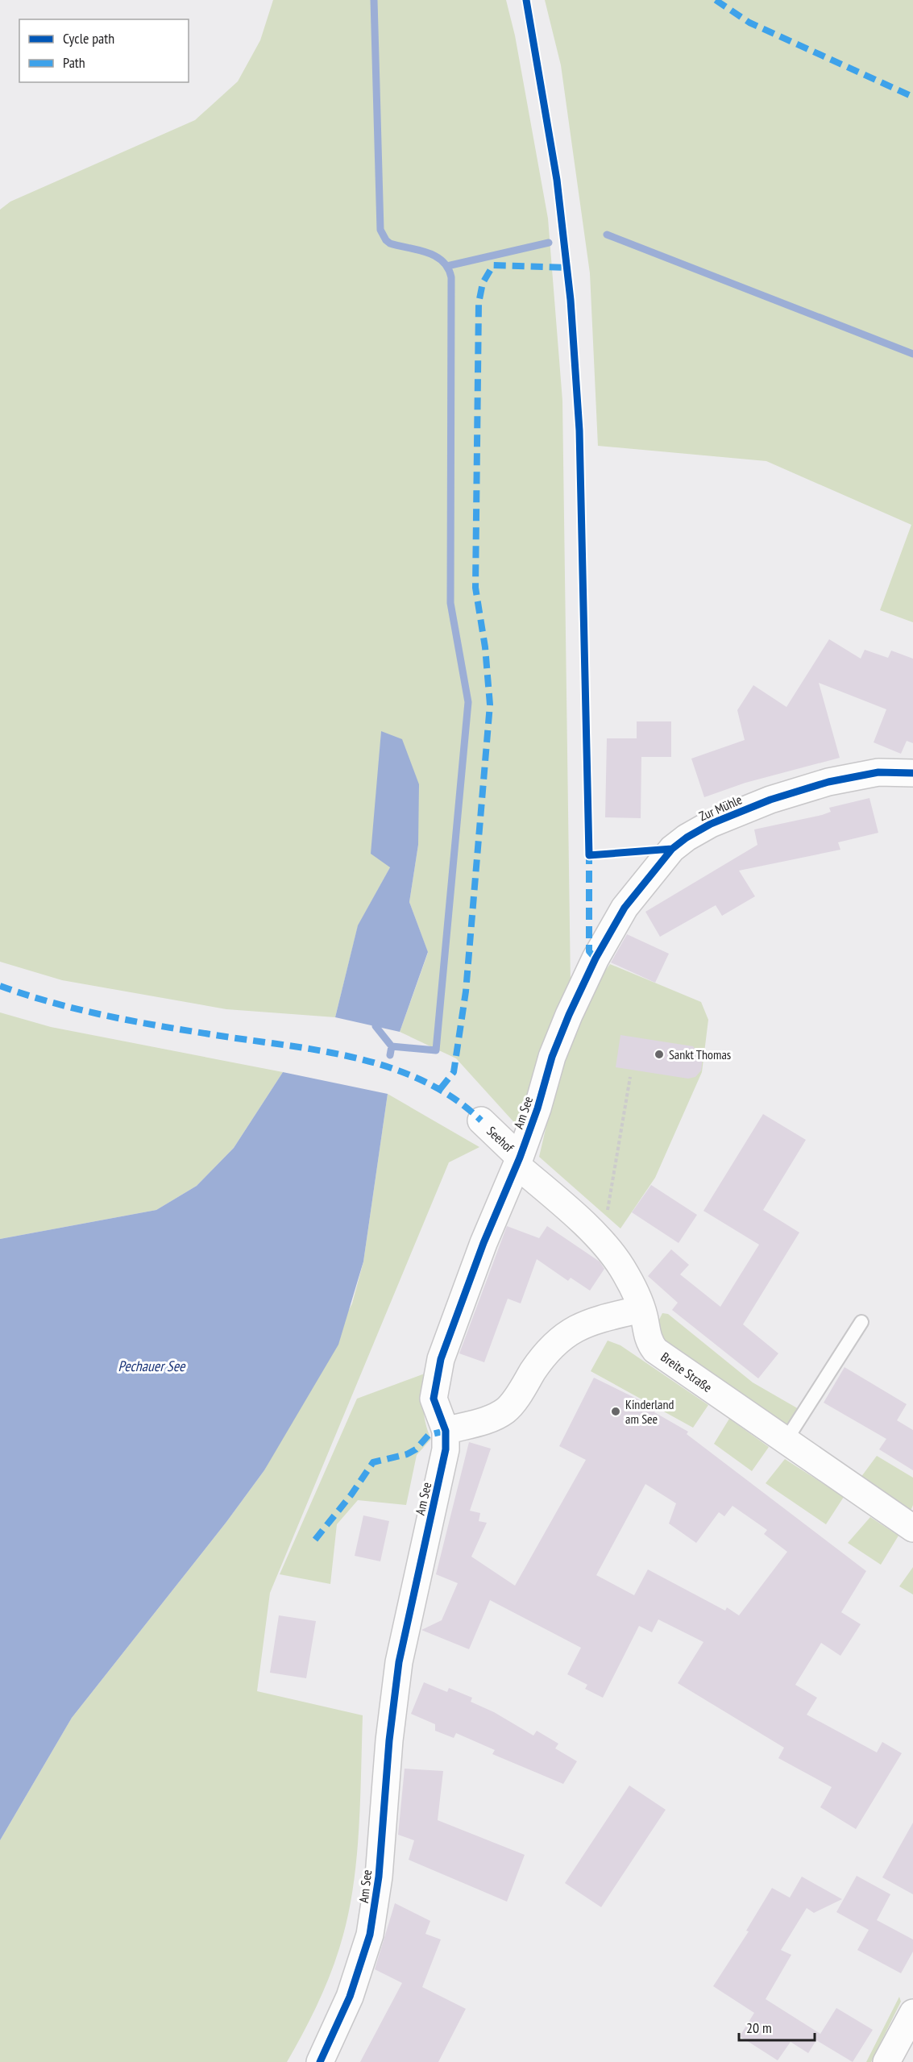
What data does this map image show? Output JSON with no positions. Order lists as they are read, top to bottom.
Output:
{
  "streets": {
    "street": [
      "Zur Mühle",
      "Am See",
      "Seehof",
      "Breite Straße"
    ]
  },
  "crossings": [
    ["Zur Mühle", "Am See"],
    ["Am See", "Seehof"],
    ["Am See", "Breite Straße"],
    ["Seehof", "Breite Straße"]
  ],
  "water": ["Pechauer See"],
  "places": ["Sankt Thomas", "Kinderland am See"],
  "legend": ["Cycle path", "Path"],
  "scale_bar": "20 m"
}
